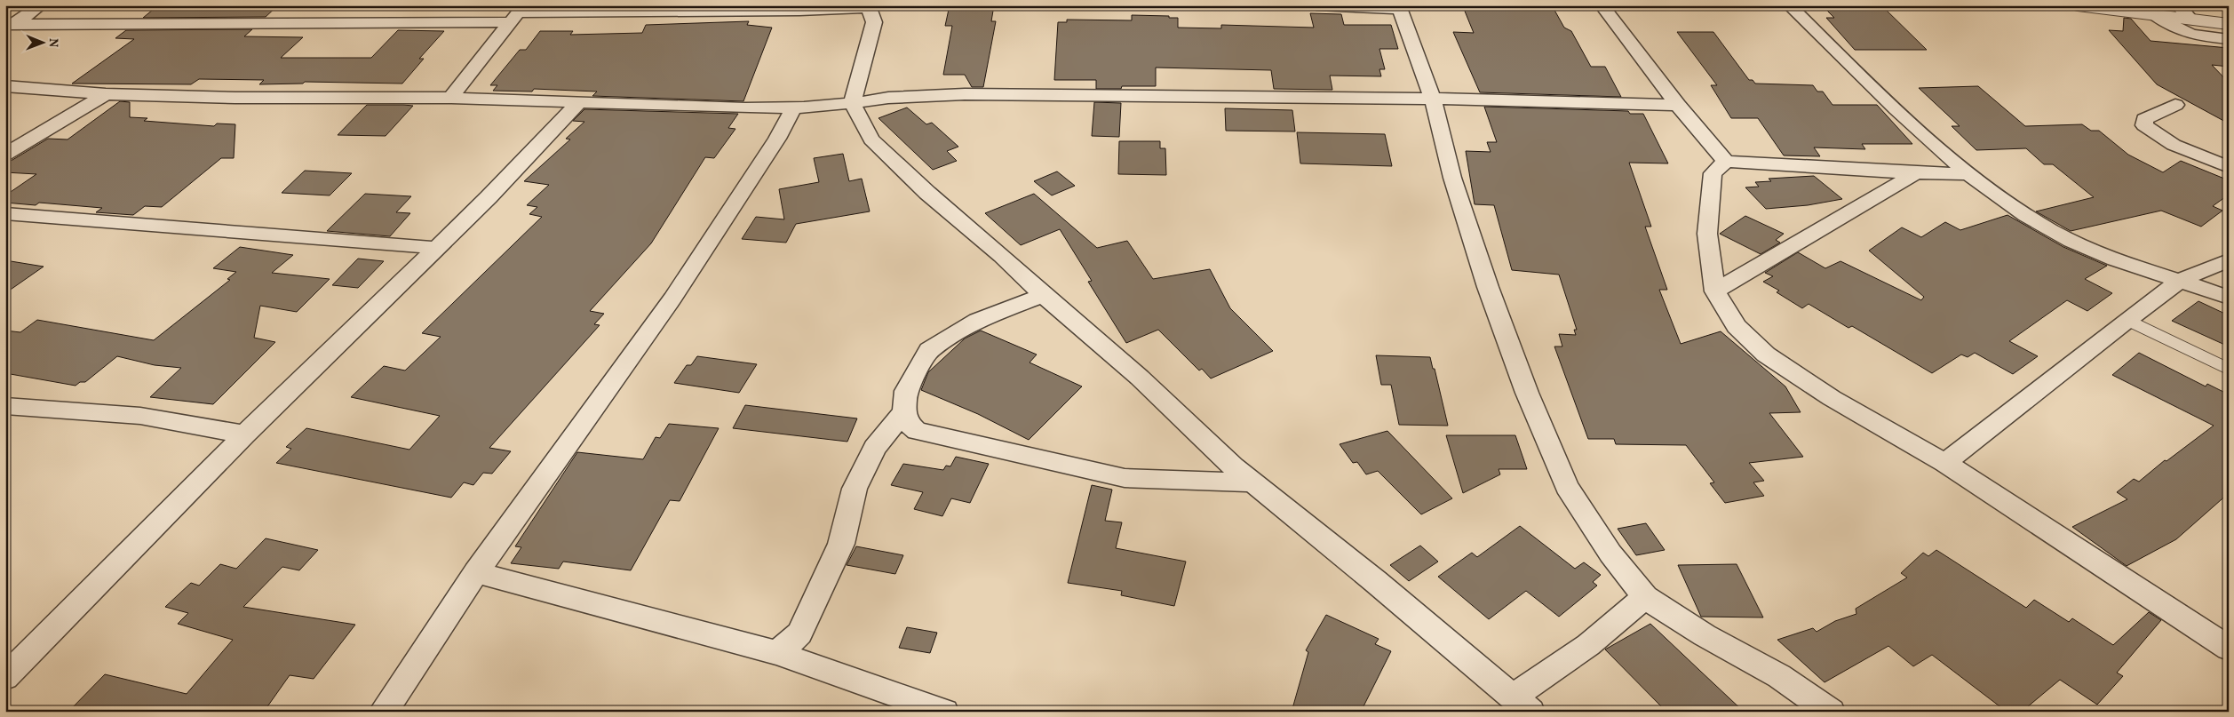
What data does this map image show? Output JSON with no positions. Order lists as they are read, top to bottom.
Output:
{
  "north": "right"
}
